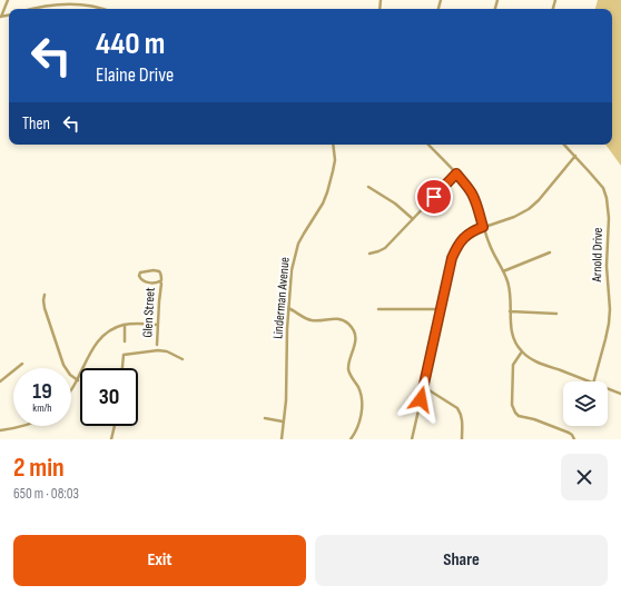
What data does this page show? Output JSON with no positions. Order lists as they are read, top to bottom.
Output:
{
  "streets": {
    "street": ["Arnold Drive", "Linderman Avenue", "Glen Street"]
  },
  "page": {
    "turn": ["440 m", "Elaine Drive"],
    "then": "Then",
    "speed": "19 km/h",
    "limit": "30",
    "heading": ["2 min", "650 m · 08:03"],
    "buttons": ["Exit", "Share"]
  }
}
